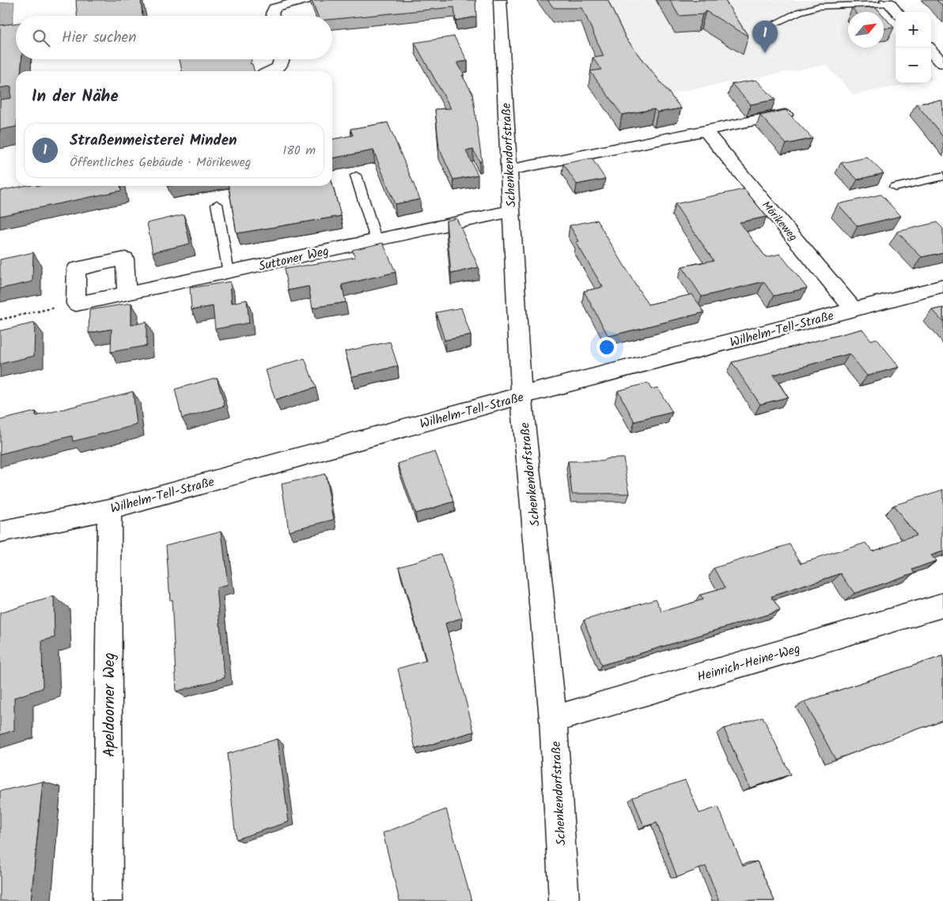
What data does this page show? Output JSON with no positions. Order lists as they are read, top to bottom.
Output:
{
  "streets": {
    "street": [
      "Schenkendorfstraße",
      "Mörikeweg",
      "Suttoner Weg",
      "Wilhelm-Tell-Straße",
      "Heinrich-Heine-Weg",
      "Apeldoorner Weg"
    ]
  },
  "crossings": [
    ["Schenkendorfstraße", "Suttoner Weg"],
    ["Schenkendorfstraße", "Wilhelm-Tell-Straße"],
    ["Schenkendorfstraße", "Heinrich-Heine-Weg"],
    ["Mörikeweg", "Wilhelm-Tell-Straße"],
    ["Wilhelm-Tell-Straße", "Apeldoorner Weg"]
  ],
  "north": "top right",
  "page": {
    "map_buttons": ["+", "−"],
    "search": "Hier suchen",
    "pins": "1",
    "heading": "In der Nähe",
    "list": [
      {
        "mark": "1",
        "name": "Straßenmeisterei Minden",
        "note": "Öffentliches Gebäude · Mörikeweg",
        "value": "180 m"
      }
    ]
  }
}
